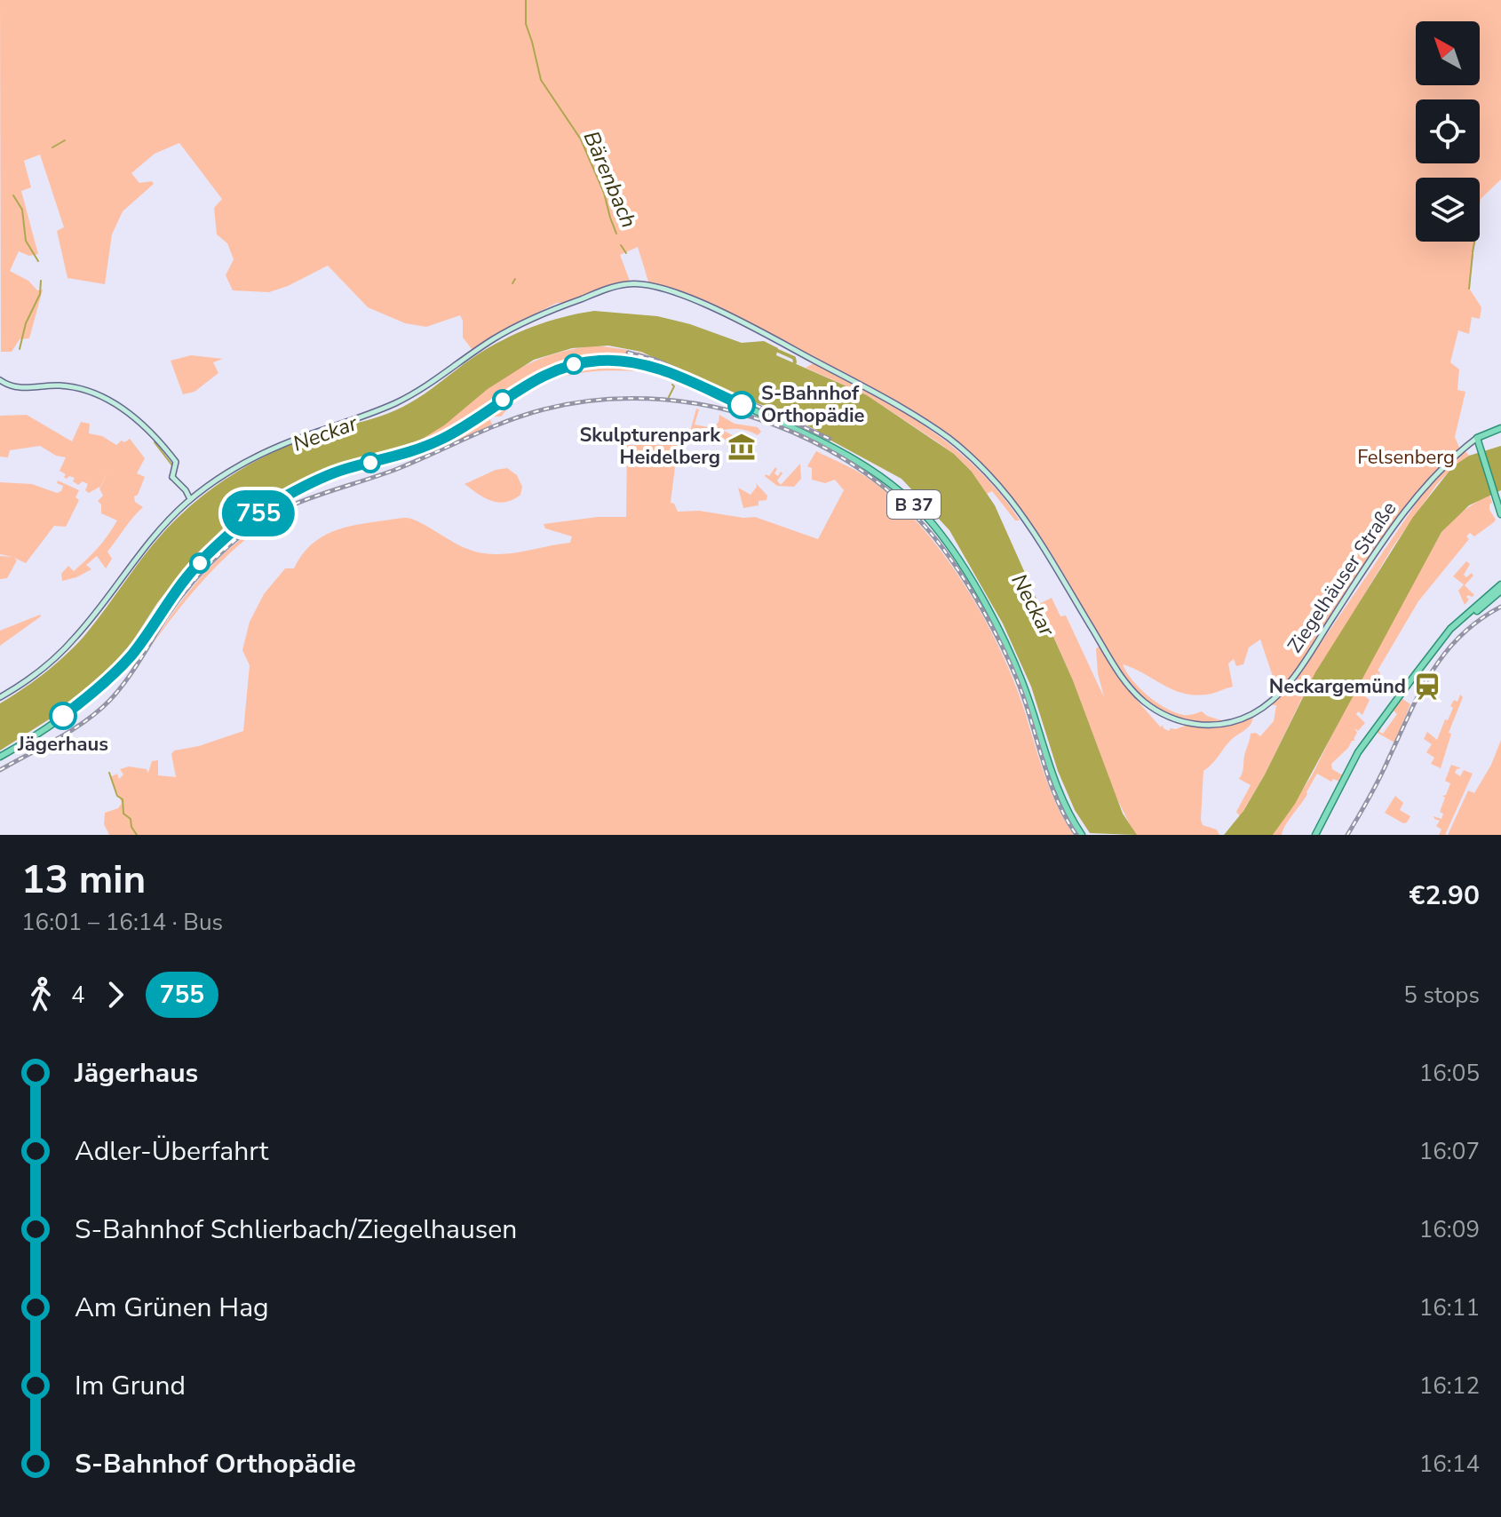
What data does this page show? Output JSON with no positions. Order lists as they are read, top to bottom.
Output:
{
  "streets": {
    "main road": ["B 37", "Ziegelhäuser Straße"]
  },
  "water": ["Bärenbach", "Neckar"],
  "parks": ["Felsenberg"],
  "places": {
    "other": ["S-Bahnhof Orthopädie", "Jägerhaus"],
    "museum": ["Skulpturenpark Heidelberg"],
    "station": ["Neckargemünd"]
  },
  "lines": ["bus line 755"],
  "north": "top left",
  "page": {
    "on_map": "755",
    "heading": ["13 min", "16:01 – 16:14 · Bus", "€2.90"],
    "legs": ["4", "755", "5 stops"],
    "list": [
      {
        "name": "Jägerhaus",
        "value": "16:05"
      },
      {
        "name": "Adler-Überfahrt",
        "value": "16:07"
      },
      {
        "name": "S-Bahnhof Schlierbach/Ziegelhausen",
        "value": "16:09"
      },
      {
        "name": "Am Grünen Hag",
        "value": "16:11"
      },
      {
        "name": "Im Grund",
        "value": "16:12"
      },
      {
        "name": "S-Bahnhof Orthopädie",
        "value": "16:14"
      }
    ]
  }
}
